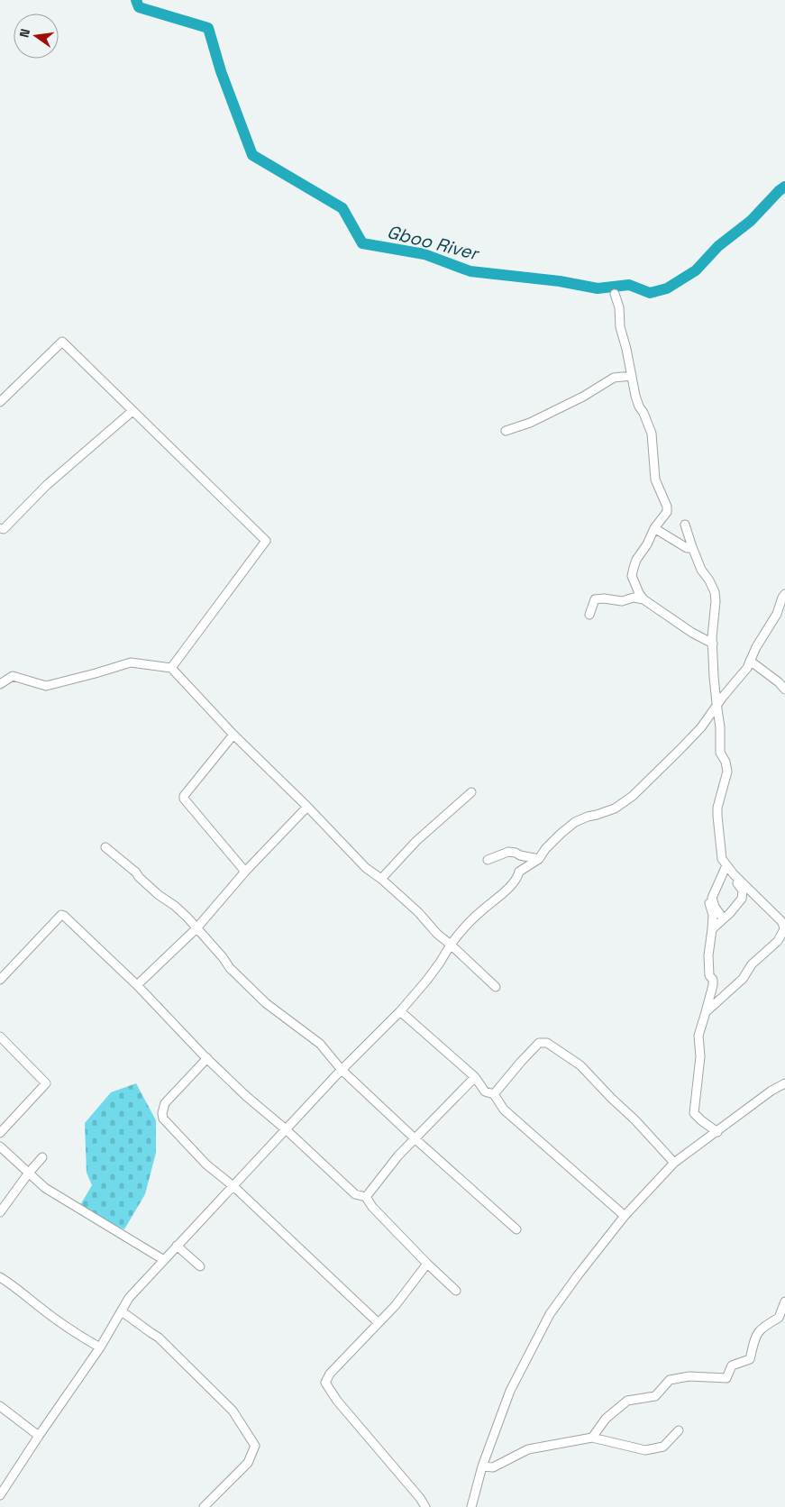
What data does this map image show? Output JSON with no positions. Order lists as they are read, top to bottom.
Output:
{
  "water": ["Gboo River"],
  "north": "left"
}
